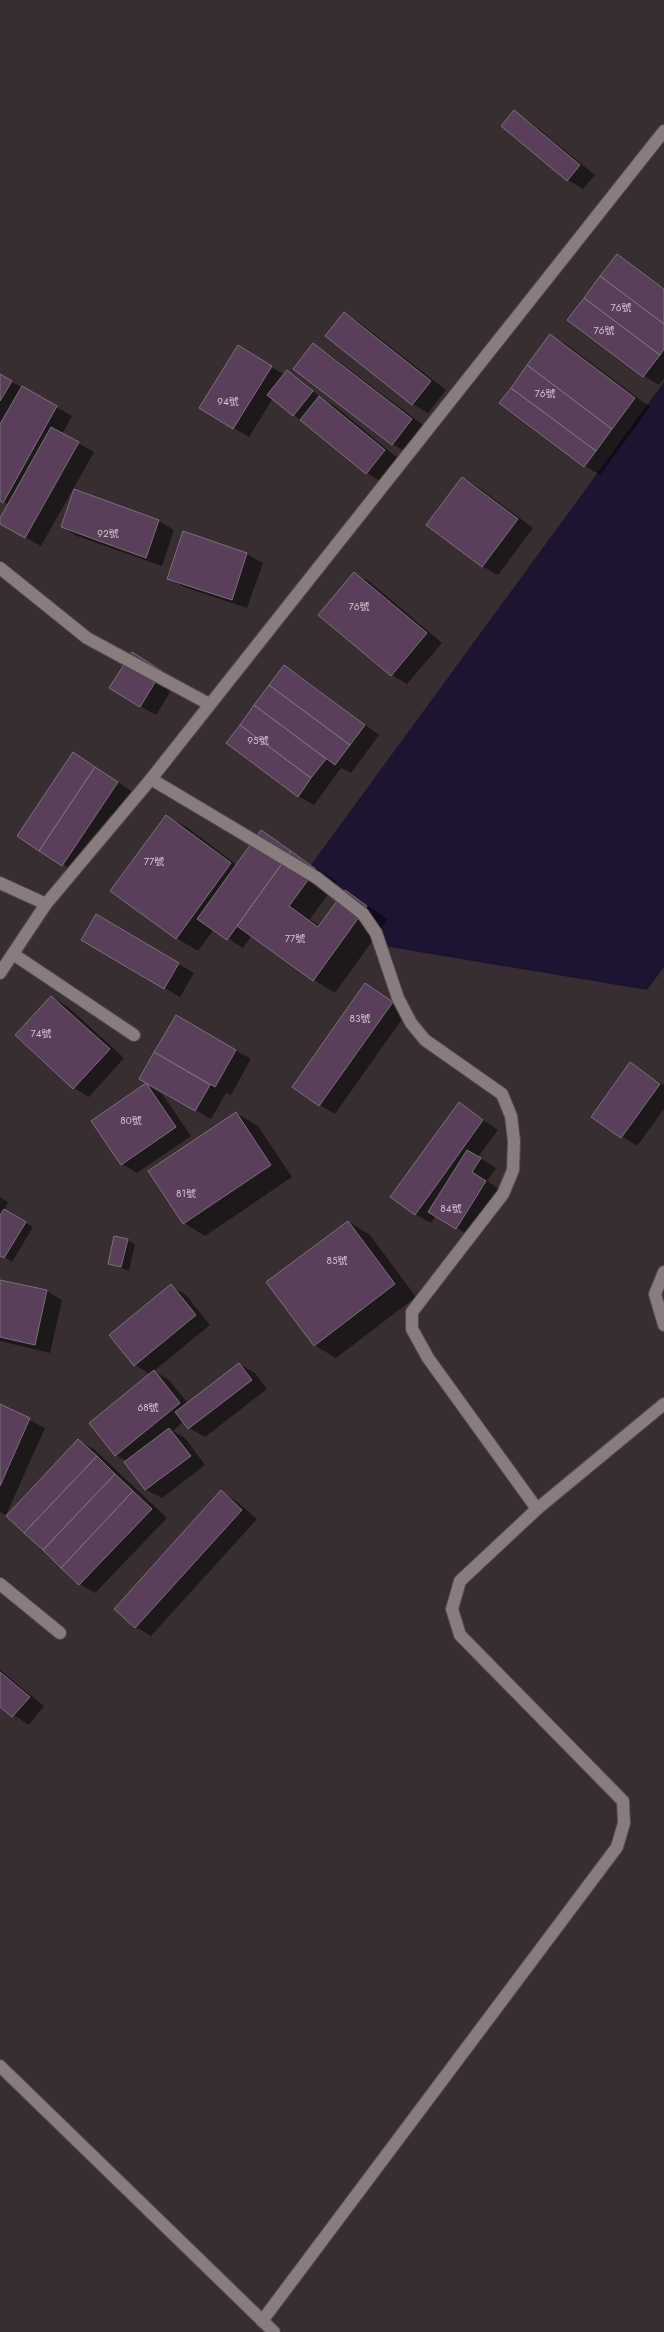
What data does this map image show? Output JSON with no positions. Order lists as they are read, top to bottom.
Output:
{
  "house_numbers": [
    "76號",
    "76號",
    "76號",
    "94號",
    "92號",
    "76號",
    "95號",
    "77號",
    "77號",
    "83號",
    "74號",
    "80號",
    "81號",
    "84號",
    "85號",
    "68號"
  ]
}
